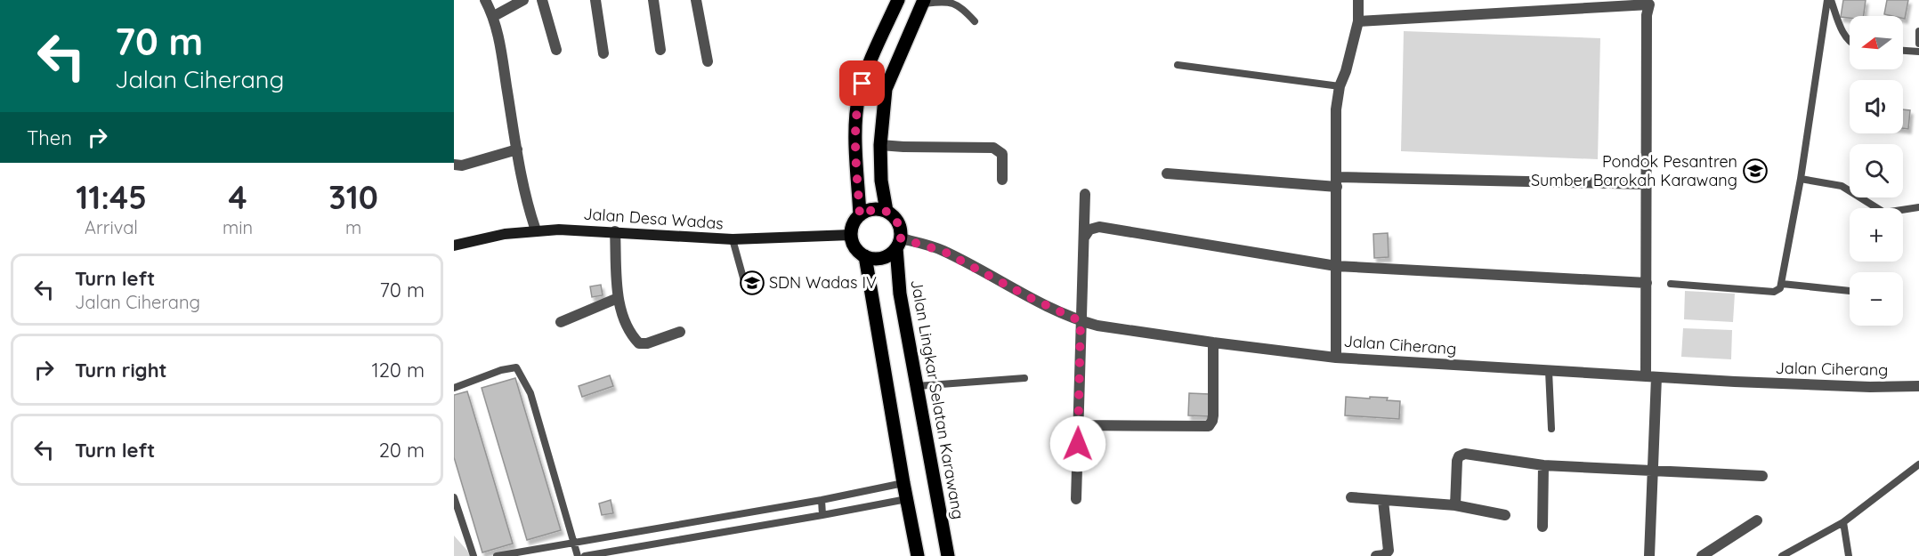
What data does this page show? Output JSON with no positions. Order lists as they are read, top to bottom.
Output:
{
  "streets": {
    "main road": ["Jalan Desa Wadas", "Jalan Lingkar Selatan Karawang"],
    "street": ["Jalan Ciherang"]
  },
  "crossings": [
    ["Jalan Desa Wadas", "Jalan Ciherang"],
    ["Jalan Desa Wadas", "Jalan Lingkar Selatan Karawang"],
    ["Jalan Ciherang", "Jalan Lingkar Selatan Karawang"]
  ],
  "places": {
    "school or university": ["Pondok Pesantren Sumber Barokah Karawang", "SDN Wadas IV"]
  },
  "north": "left",
  "page": {
    "turn": ["70 m", "Jalan Ciherang"],
    "map_buttons": ["+", "−"],
    "then": "Then",
    "eta": [
      "11:45",
      "Arrival",
      "4",
      "min",
      "310",
      "m"
    ],
    "list": [
      {
        "name": "Turn left",
        "note": "Jalan Ciherang",
        "value": "70 m"
      },
      {
        "name": "Turn right",
        "value": "120 m"
      },
      {
        "name": "Turn left",
        "value": "20 m"
      }
    ]
  }
}
